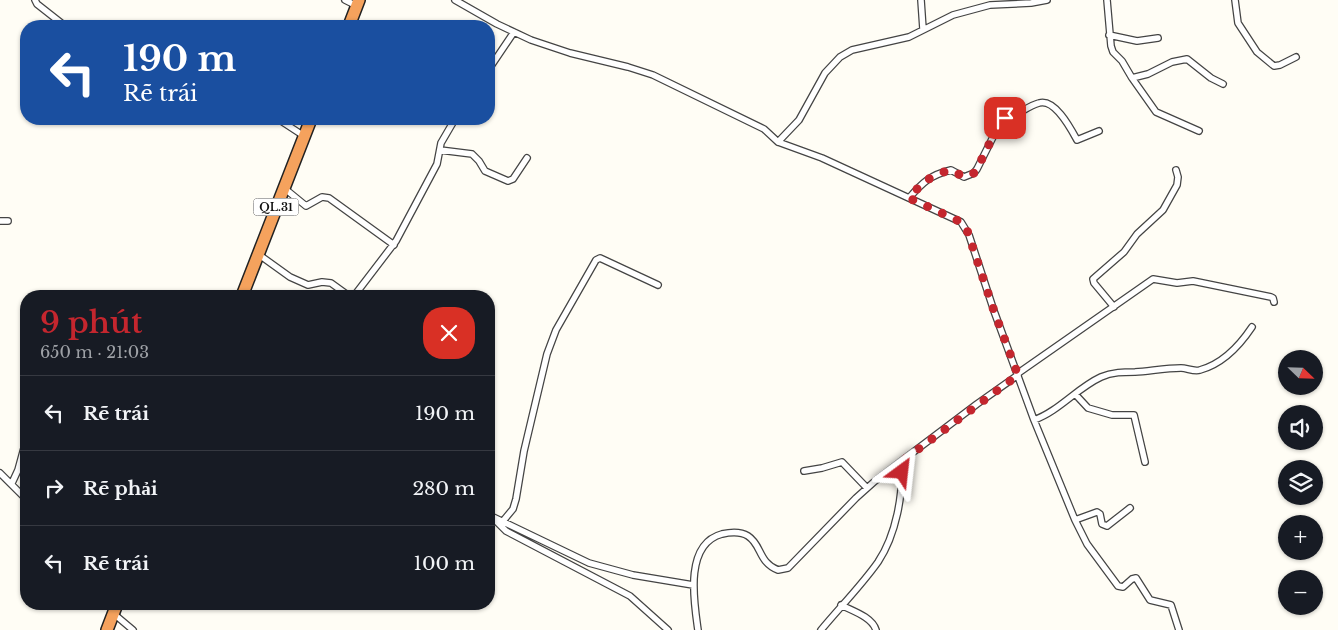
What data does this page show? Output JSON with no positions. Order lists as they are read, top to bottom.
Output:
{
  "streets": {
    "highway": ["QL.31"]
  },
  "north": "bottom right",
  "page": {
    "turn": ["190 m", "Rẽ trái"],
    "heading": ["9 phút", "650 m · 21:03"],
    "map_buttons": ["+", "−"],
    "list": [
      {
        "name": "Rẽ trái",
        "value": "190 m"
      },
      {
        "name": "Rẽ phải",
        "value": "280 m"
      },
      {
        "name": "Rẽ trái",
        "value": "100 m"
      }
    ]
  }
}
